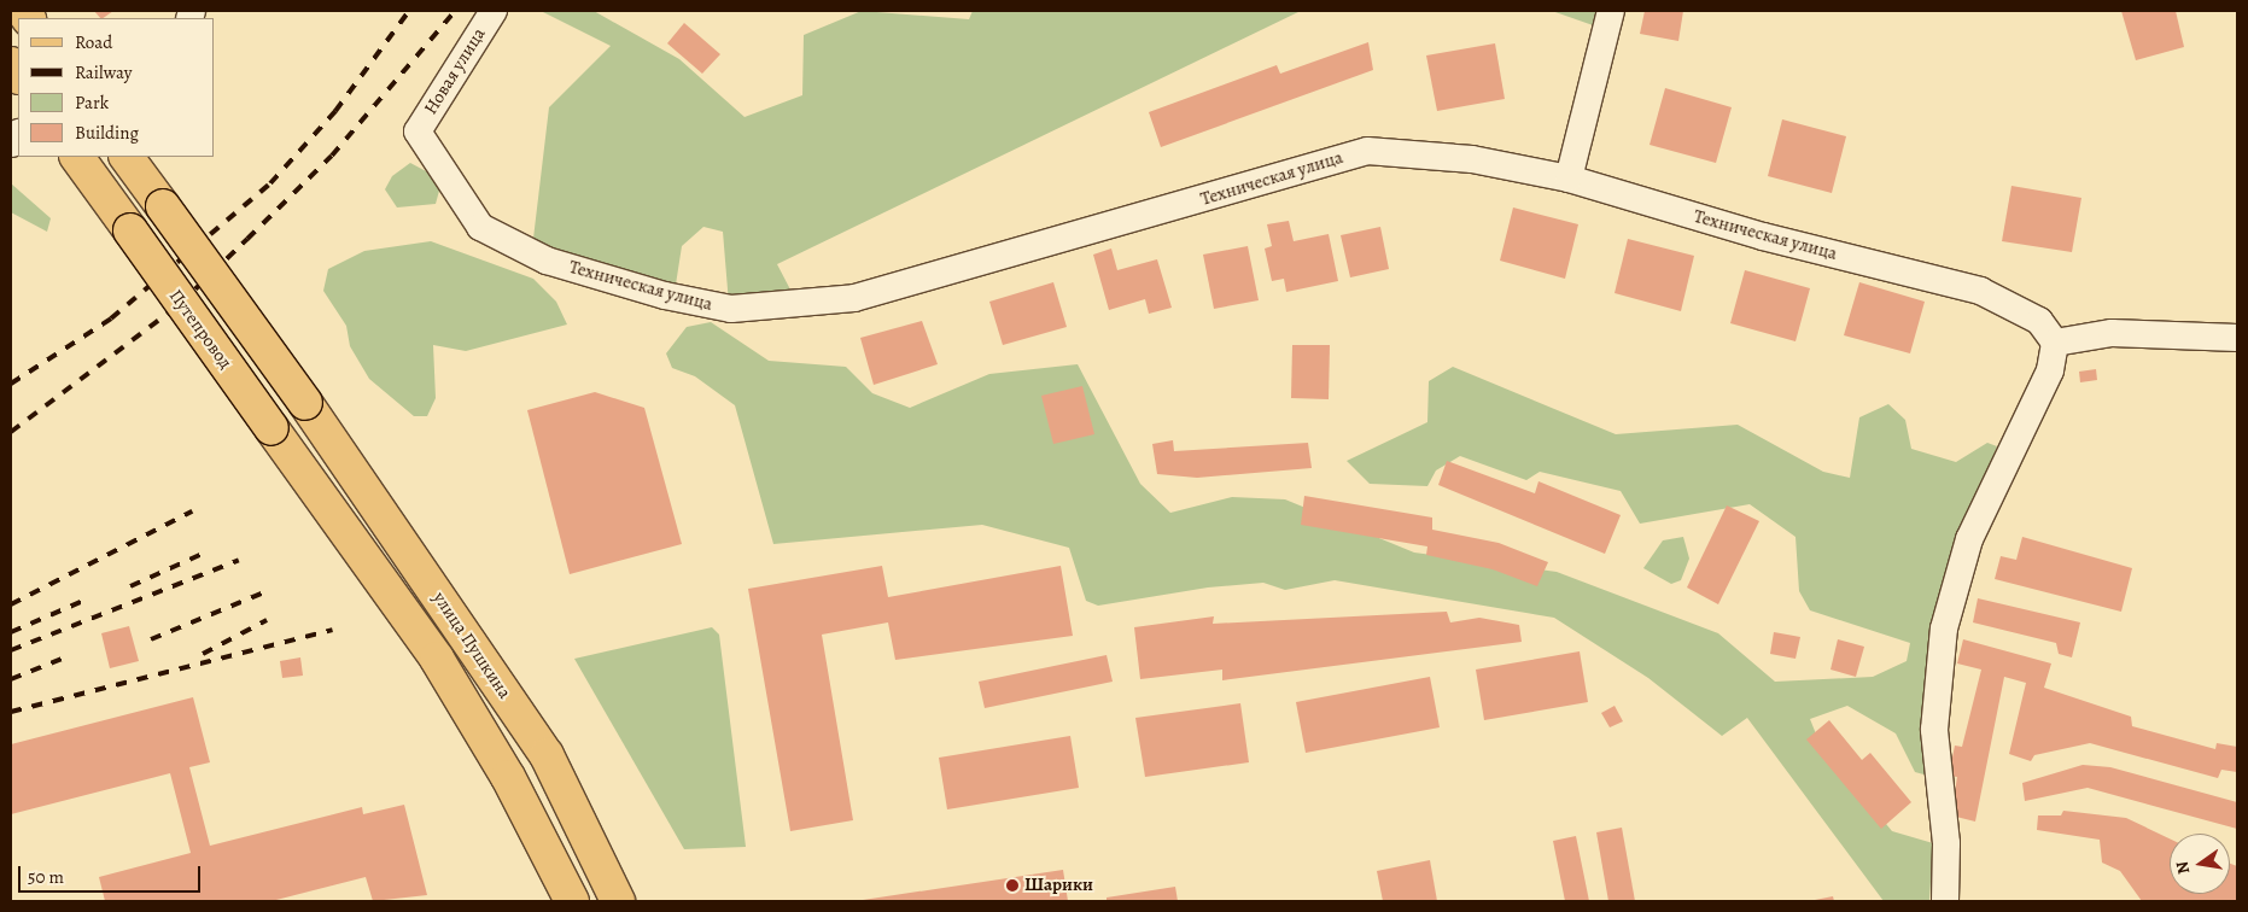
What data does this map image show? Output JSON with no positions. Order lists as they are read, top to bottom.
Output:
{
  "streets": {
    "main road": ["Путепровод", "улица Пушкина"],
    "street": ["Новая улица", "Техническая улица"]
  },
  "crossings": [
    ["Новая улица", "Техническая улица"],
    ["Путепровод", "улица Пушкина"]
  ],
  "places": ["Шарики"],
  "legend": [
    "Road",
    "Railway",
    "Park",
    "Building"
  ],
  "scale_bar": "50 m",
  "north": "left"
}
